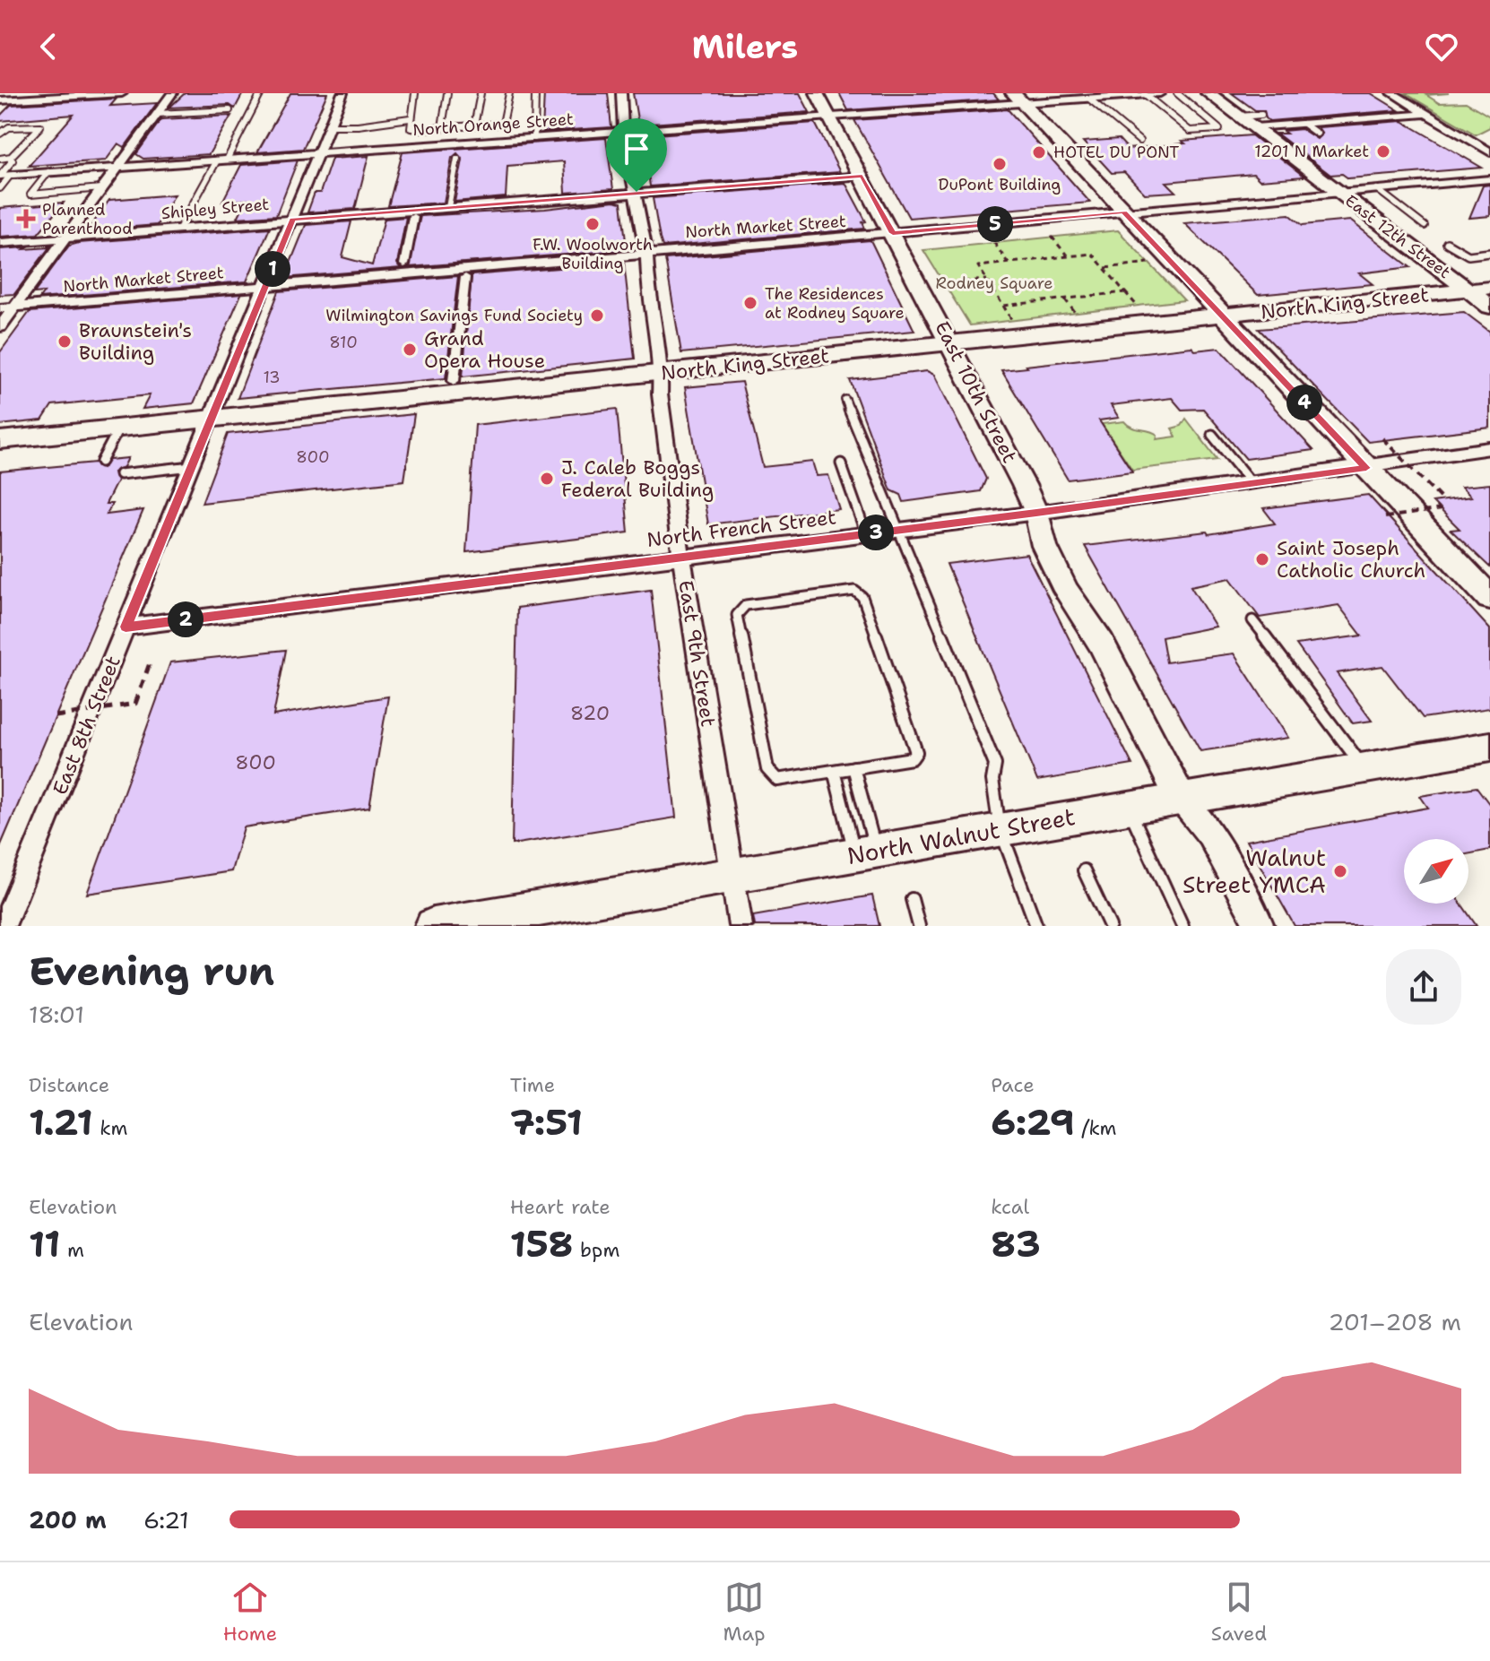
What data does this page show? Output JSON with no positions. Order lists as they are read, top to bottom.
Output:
{
  "streets": {
    "main road": [
      "East 12th Street",
      "North King Street",
      "East 10th Street",
      "North Walnut Street"
    ],
    "street": [
      "North Orange Street",
      "Shipley Street",
      "North Market Street",
      "North French Street",
      "East 9th Street",
      "East 8th Street"
    ]
  },
  "crossings": [
    ["North Orange Street", "East 10th Street"],
    ["North Orange Street", "East 9th Street"],
    ["North Orange Street", "East 8th Street"],
    ["Shipley Street", "East 10th Street"],
    ["Shipley Street", "East 9th Street"],
    ["Shipley Street", "East 8th Street"],
    ["North Market Street", "East 12th Street"],
    ["North Market Street", "East 10th Street"],
    ["North Market Street", "East 9th Street"],
    ["North Market Street", "East 8th Street"],
    ["East 12th Street", "North King Street"],
    ["North King Street", "East 10th Street"],
    ["North King Street", "East 9th Street"],
    ["North King Street", "East 8th Street"],
    ["East 10th Street", "North French Street"],
    ["East 10th Street", "North Walnut Street"],
    ["North French Street", "East 9th Street"],
    ["North French Street", "East 8th Street"],
    ["East 9th Street", "North Walnut Street"]
  ],
  "parks": ["Rodney Square"],
  "places": {
    "other": [
      "1201 N Market",
      "HOTEL DU PONT",
      "DuPont Building",
      "F.W. Woolworth Building",
      "The Residences at Rodney Square",
      "Wilmington Savings Fund Society",
      "Braunstein's Building",
      "Grand Opera House",
      "J. Caleb Boggs Federal Building",
      "Saint Joseph Catholic Church",
      "Walnut Street YMCA"
    ],
    "health": ["Planned Parenthood"]
  },
  "house_numbers": [
    "810",
    "13",
    "800",
    "820",
    "800"
  ],
  "north": "top right",
  "page": {
    "header": "Milers",
    "pins": [
      "5",
      "1",
      "4",
      "3",
      "2"
    ],
    "heading": ["Evening run", "18:01"],
    "stats": [
      ["Distance", "1.21 km"],
      ["Time", "7:51"],
      ["Pace", "6:29 /km"],
      ["Elevation", "11 m"],
      ["Heart rate", "158 bpm"],
      ["kcal", "83"]
    ],
    "chart": ["Elevation", "201–208 m"],
    "list": [
      {
        "name": "200 m",
        "note": "6:21"
      }
    ],
    "tabs": ["Home", "Map", "Saved"]
  }
}
